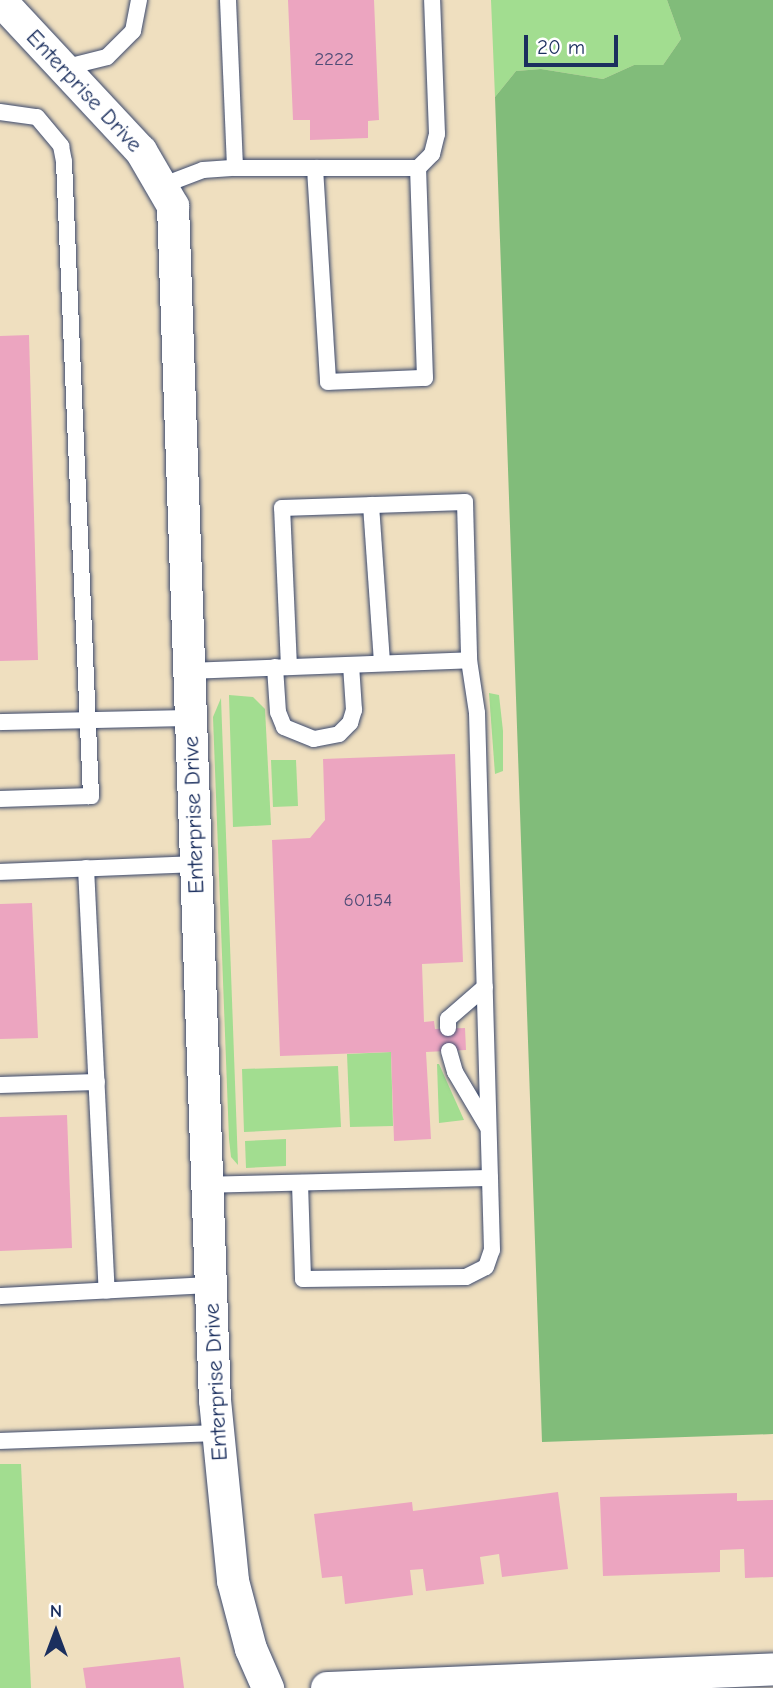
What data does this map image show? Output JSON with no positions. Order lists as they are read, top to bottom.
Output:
{
  "streets": {
    "street": ["Enterprise Drive"]
  },
  "house_numbers": ["2222", "60154"],
  "scale_bar": "20 m",
  "north": "top"
}
